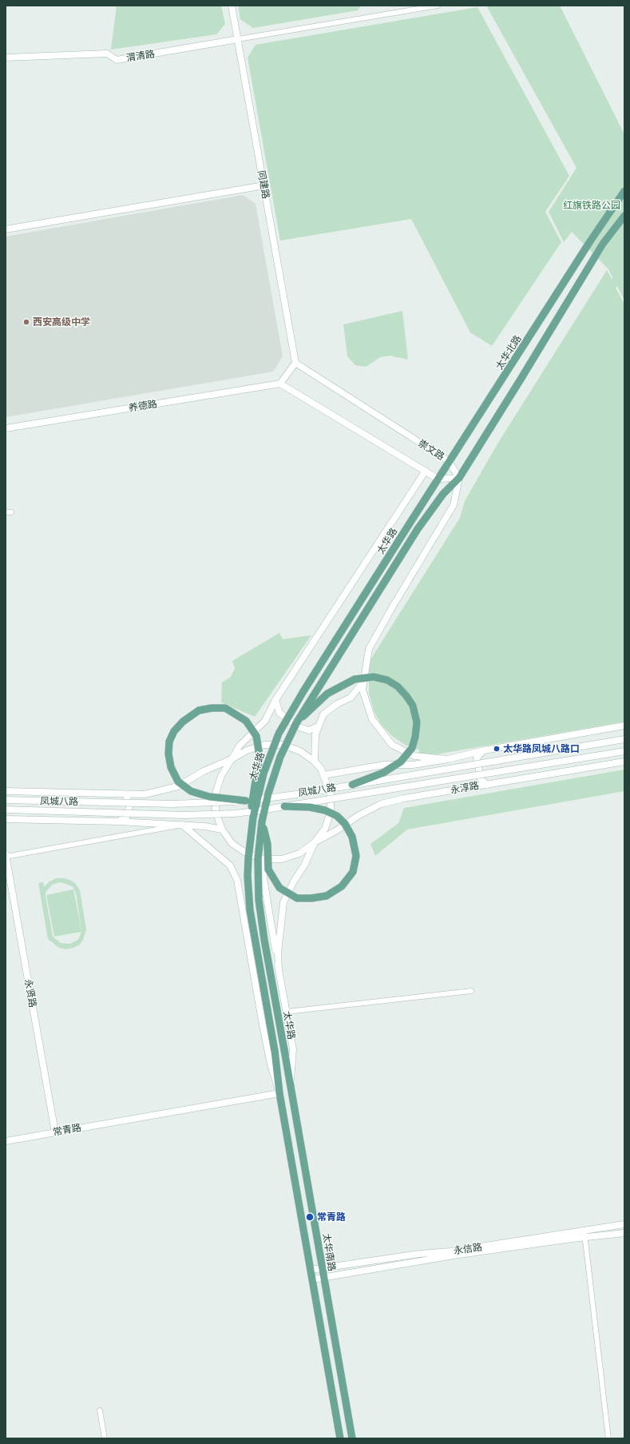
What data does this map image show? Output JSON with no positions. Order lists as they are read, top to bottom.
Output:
{
  "streets": {
    "main road": ["太华北路", "太华路", "太华南路"],
    "street": [
      "渭清路",
      "同建路",
      "养德路",
      "崇文路",
      "永淳路",
      "凤城八路",
      "永贤路",
      "常青路",
      "永信路"
    ]
  },
  "crossings": [
    ["渭清路", "同建路"],
    ["同建路", "崇文路"],
    ["太华北路", "崇文路"],
    ["太华北路", "太华路"],
    ["崇文路", "太华路"],
    ["太华路", "常青路"],
    ["太华路", "太华南路"],
    ["永贤路", "常青路"],
    ["永信路", "太华南路"]
  ],
  "parks": ["红旗铁路公园"],
  "places": ["西安高级中学", "太华路凤城八路口", "常青路"]
}
